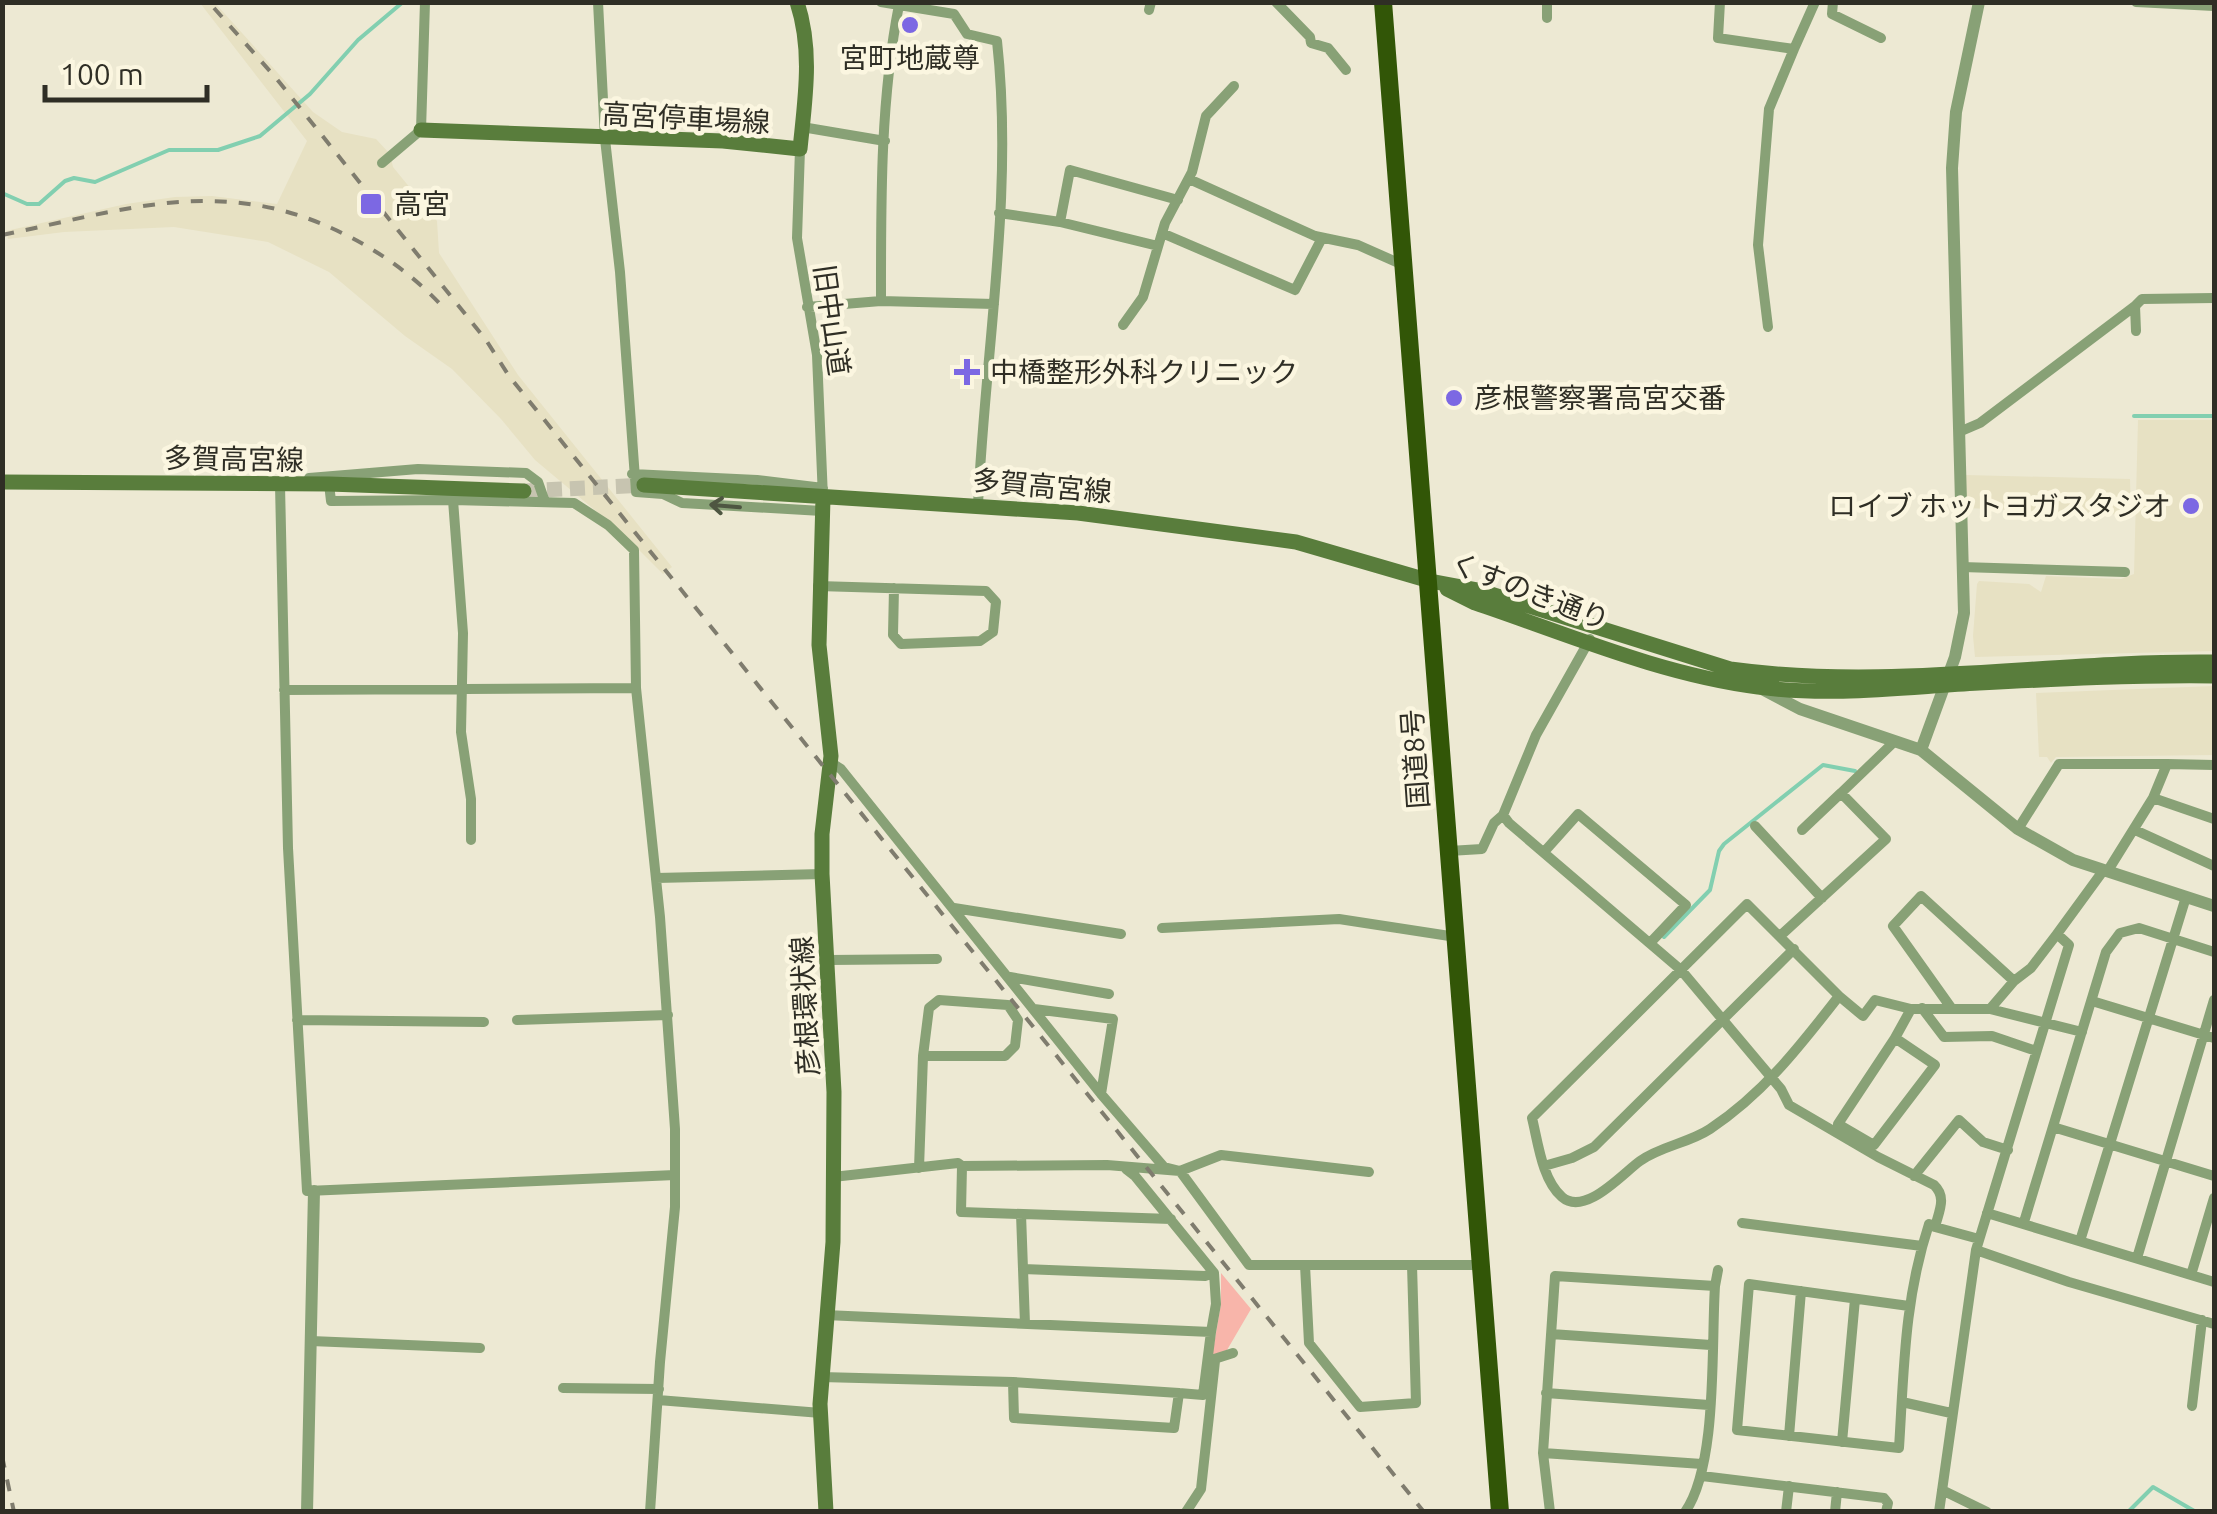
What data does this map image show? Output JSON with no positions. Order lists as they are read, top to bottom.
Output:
{
  "streets": {
    "highway": ["国道8号"],
    "main road": [
      "高宮停車場線",
      "多賀高宮線",
      "くすのき通り",
      "彦根環状線"
    ],
    "street": ["旧中山道"]
  },
  "crossings": [
    ["高宮停車場線", "旧中山道"],
    ["旧中山道", "多賀高宮線"],
    ["旧中山道", "彦根環状線"],
    ["多賀高宮線", "くすのき通り"],
    ["多賀高宮線", "国道8号"],
    ["多賀高宮線", "彦根環状線"],
    ["くすのき通り", "国道8号"]
  ],
  "places": {
    "other": ["宮町地蔵尊", "彦根警察署高宮交番", "ロイブ ホットヨガスタジオ"],
    "transit": ["高宮"],
    "health": ["中橋整形外科クリニック"]
  },
  "scale_bar": "100 m"
}
